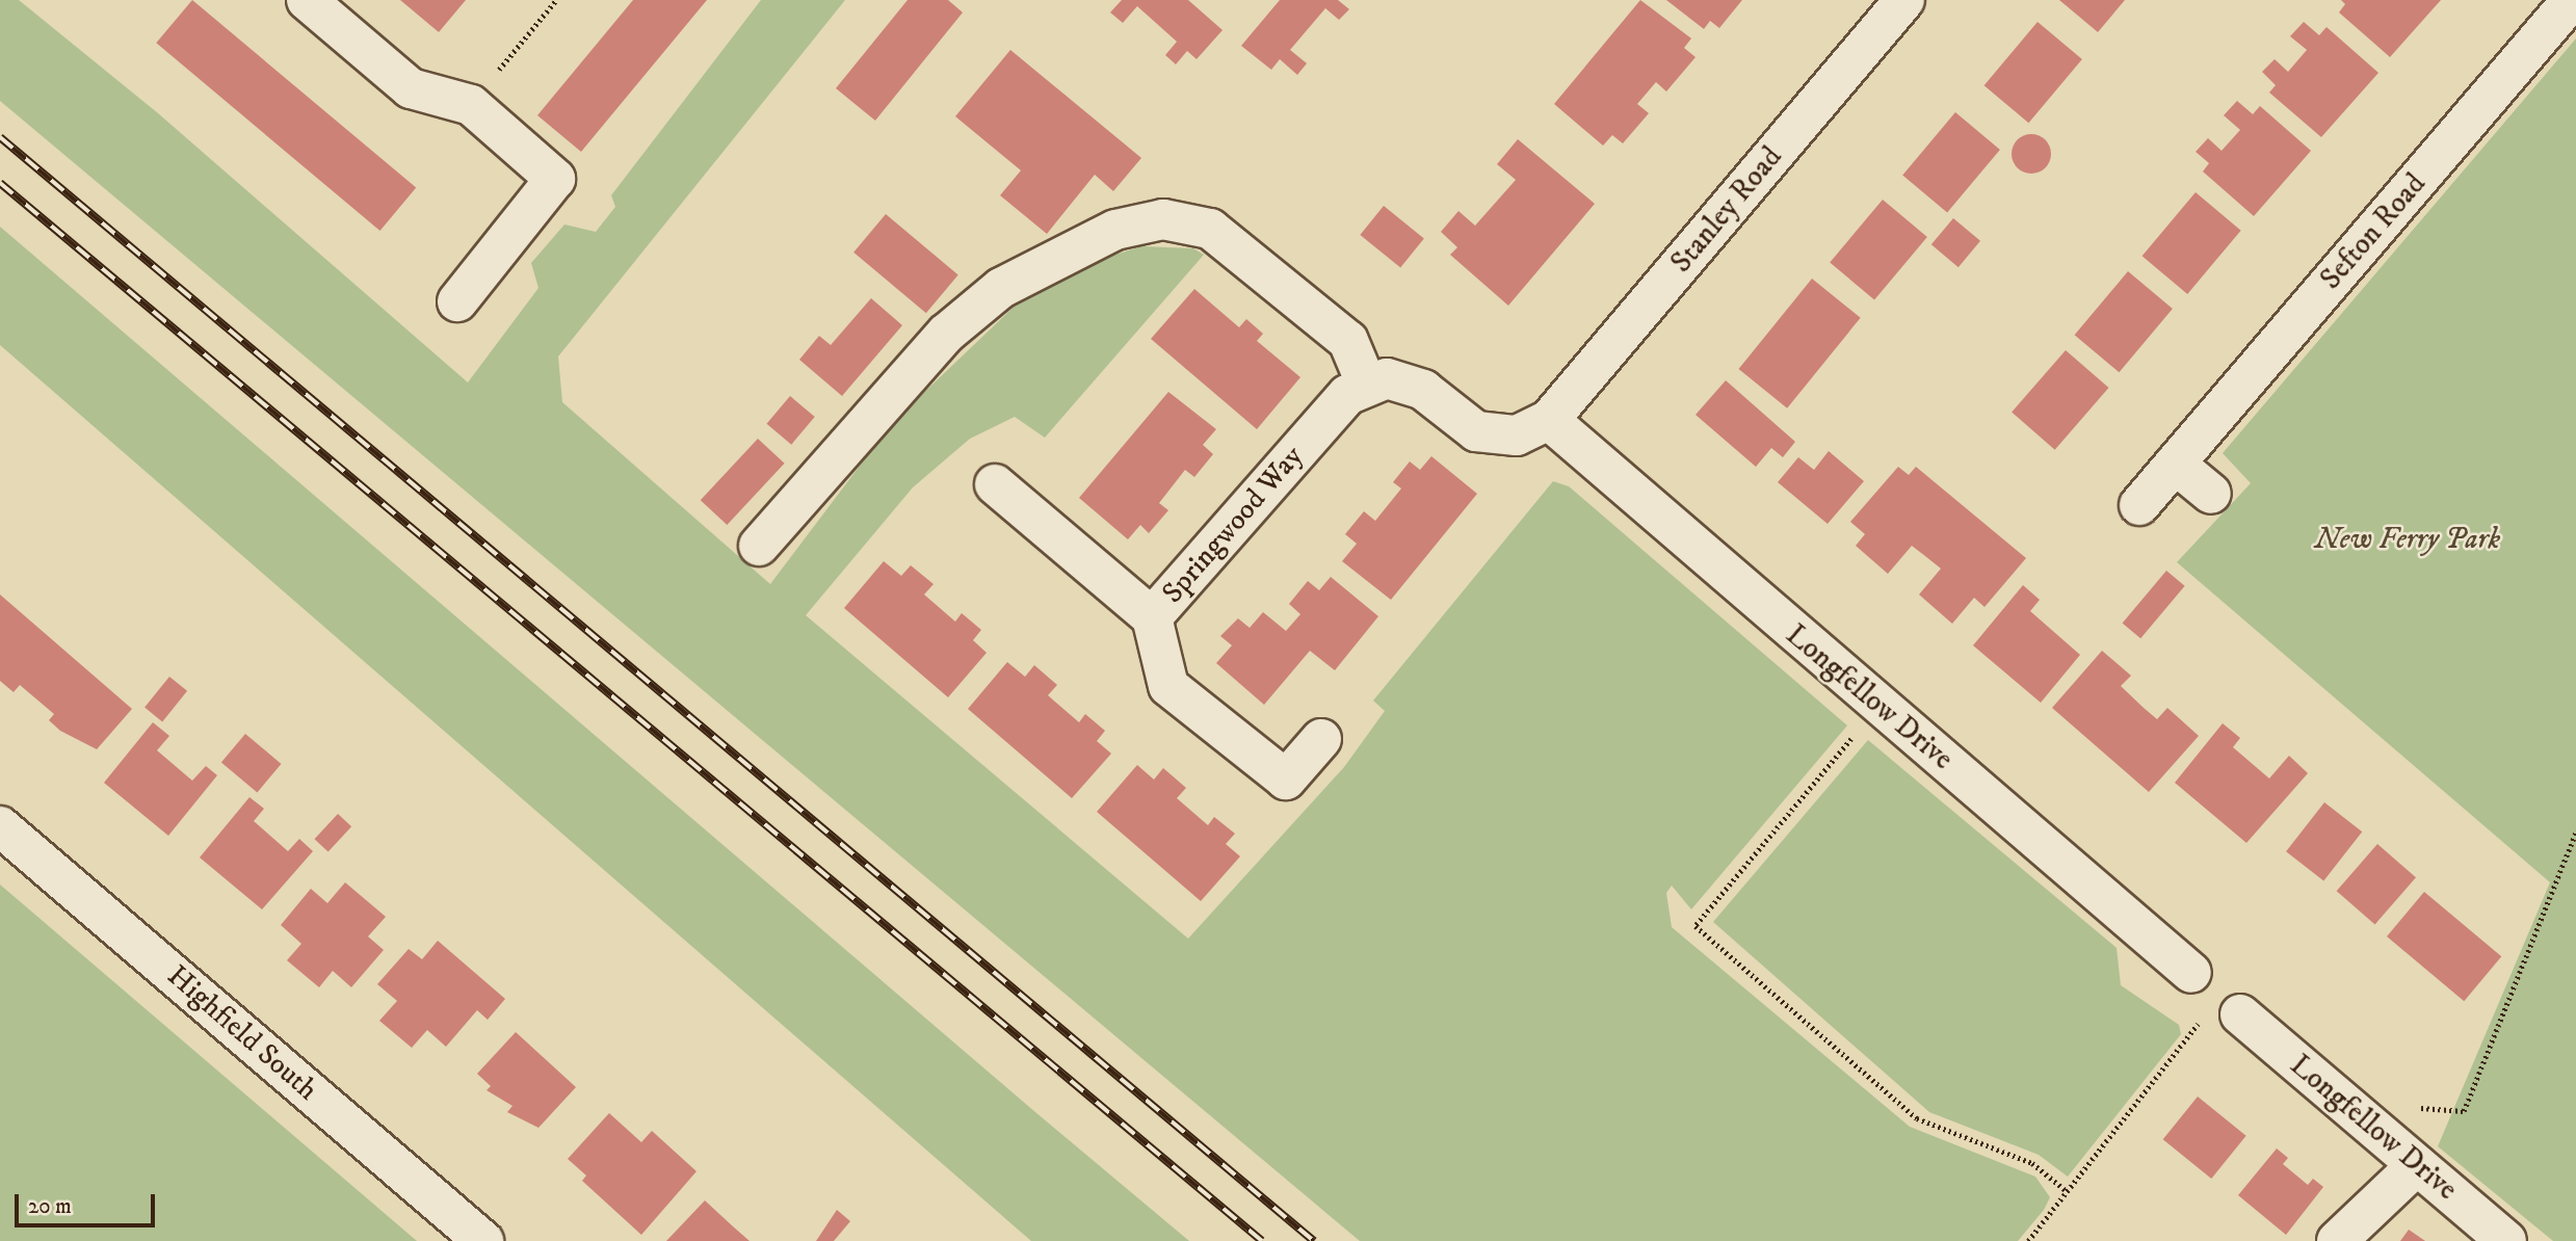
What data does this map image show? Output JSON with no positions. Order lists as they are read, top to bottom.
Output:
{
  "streets": {
    "street": [
      "Stanley Road",
      "Sefton Road",
      "Springwood Way",
      "Longfellow Drive",
      "Highfield South"
    ]
  },
  "crossings": [
    ["Stanley Road", "Springwood Way"],
    ["Stanley Road", "Longfellow Drive"],
    ["Springwood Way", "Longfellow Drive"]
  ],
  "parks": ["New Ferry Park"],
  "scale_bar": "20 m"
}
